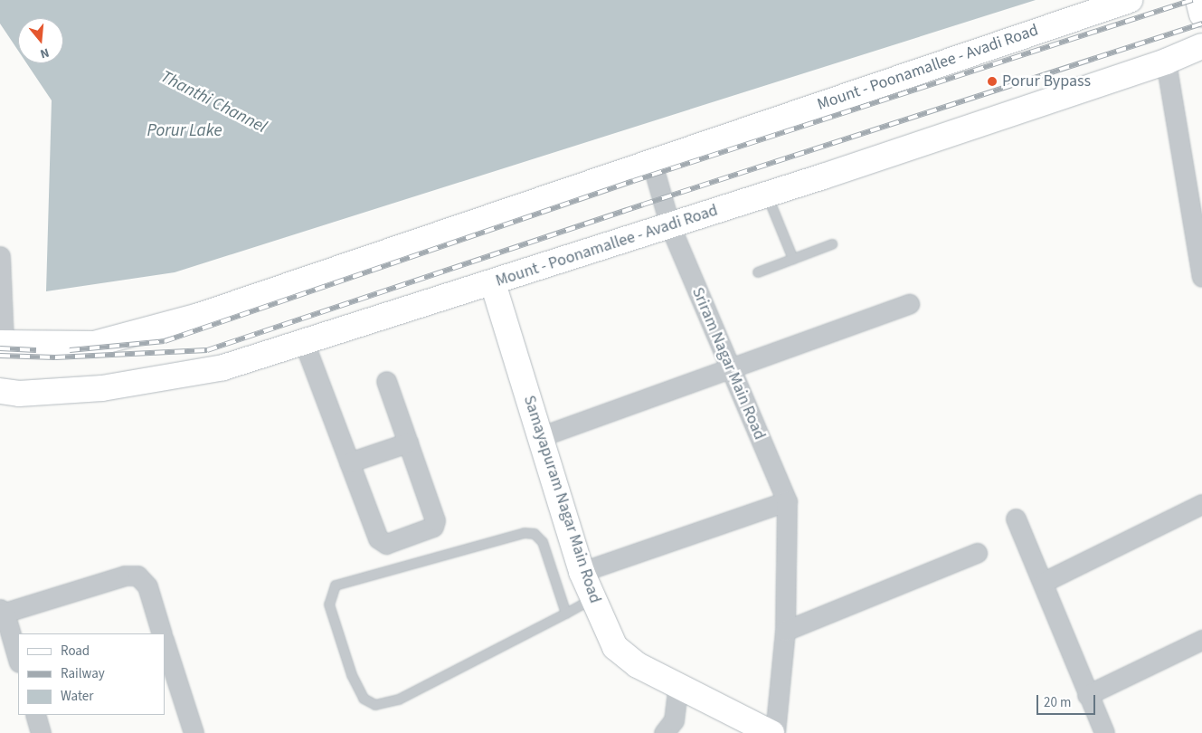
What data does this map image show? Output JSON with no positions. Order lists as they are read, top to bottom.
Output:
{
  "streets": {
    "main road": ["Mount - Poonamallee - Avadi Road", "Samayapuram Nagar Main Road"],
    "street": ["Sriram Nagar Main Road"]
  },
  "crossings": [
    ["Mount - Poonamallee - Avadi Road", "Sriram Nagar Main Road"],
    ["Mount - Poonamallee - Avadi Road", "Samayapuram Nagar Main Road"]
  ],
  "water": ["Thanthi Channel", "Porur Lake"],
  "places": ["Porur Bypass"],
  "legend": ["Road", "Railway", "Water"],
  "scale_bar": "20 m",
  "north": "bottom"
}
